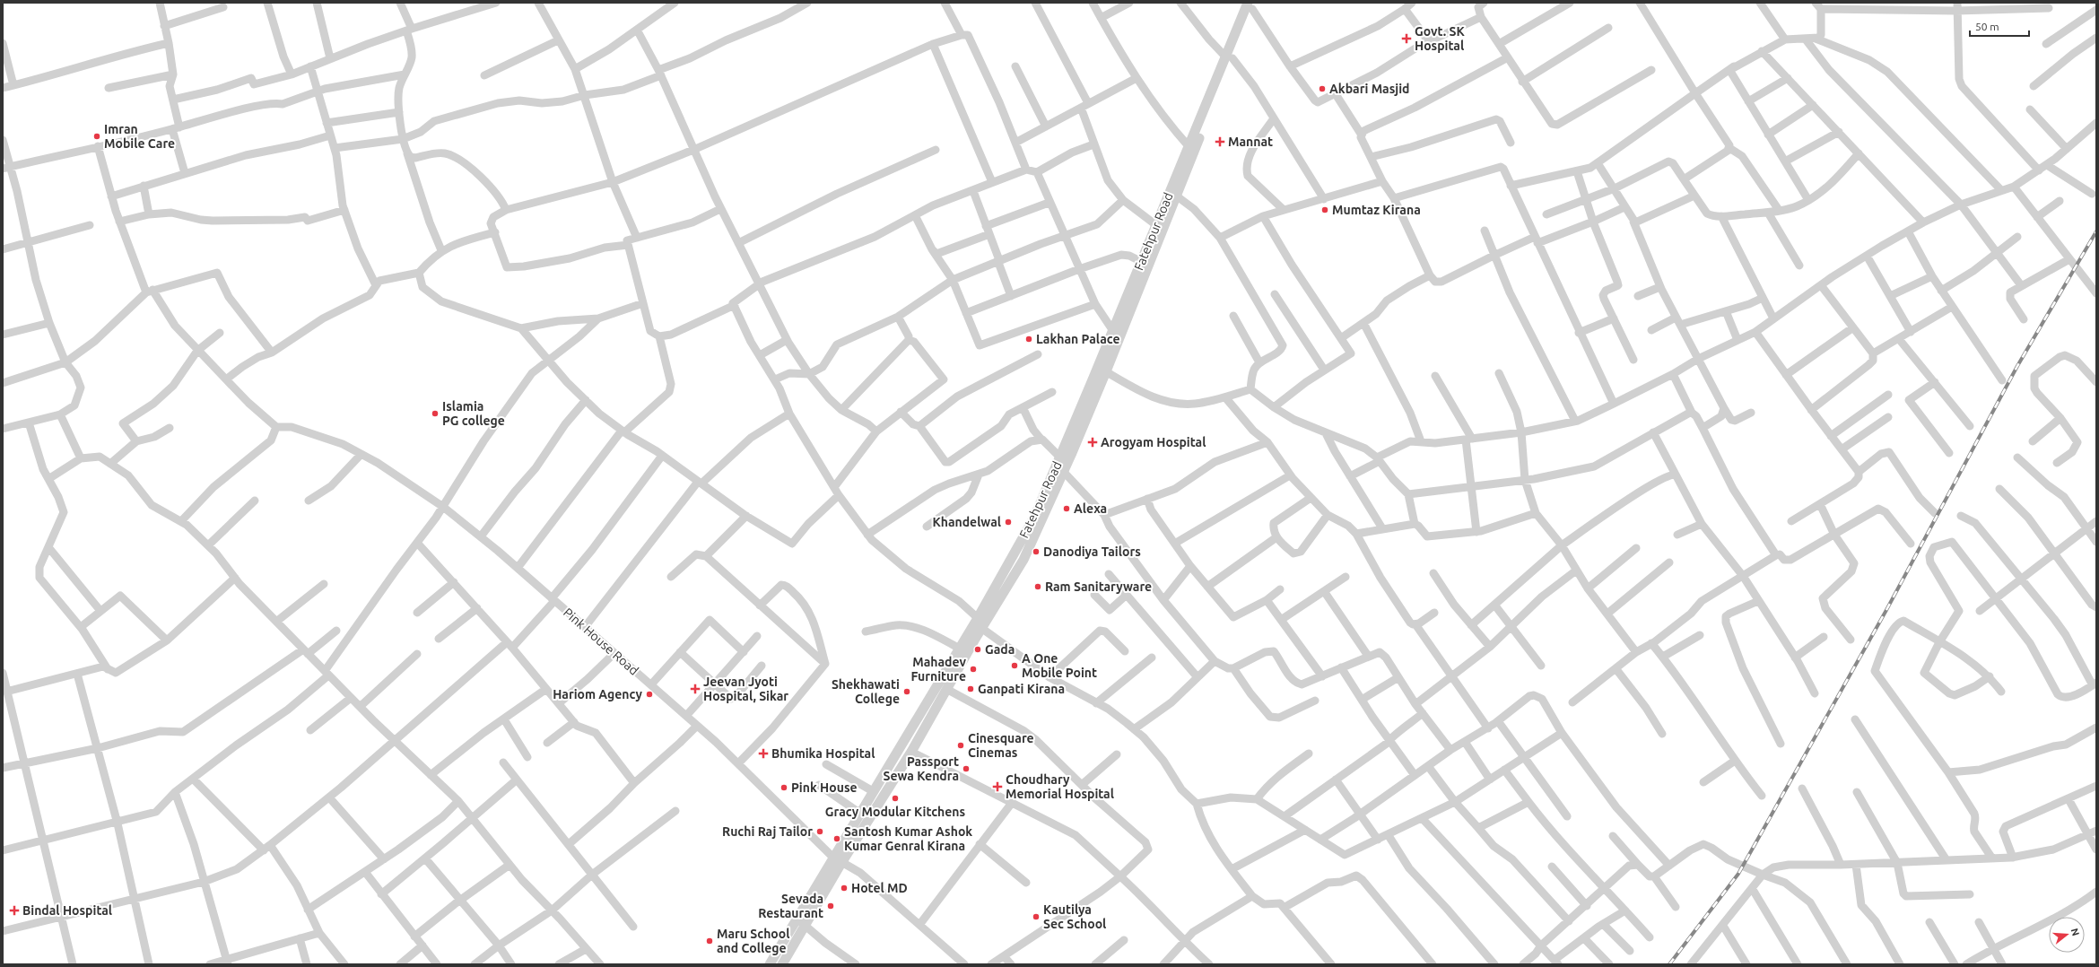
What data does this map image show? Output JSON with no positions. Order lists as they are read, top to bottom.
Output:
{
  "streets": {
    "street": ["Fatehpur Road", "Pink House Road"]
  },
  "crossings": [
    ["Fatehpur Road", "Pink House Road"]
  ],
  "places": {
    "health": [
      "Govt. SK Hospital",
      "Mannat",
      "Arogyam Hospital",
      "Jeevan Jyoti Hospital, Sikar",
      "Bhumika Hospital",
      "Choudhary Memorial Hospital",
      "Bindal Hospital"
    ],
    "other": [
      "Akbari Masjid",
      "Imran Mobile Care",
      "Mumtaz Kirana",
      "Lakhan Palace",
      "Islamia PG college",
      "Alexa",
      "Khandelwal",
      "Danodiya Tailors",
      "Ram Sanitaryware",
      "Gada",
      "A One Mobile Point",
      "Mahadev Furniture",
      "Ganpati Kirana",
      "Shekhawati College",
      "Hariom Agency",
      "Cinesquare Cinemas",
      "Passport Sewa Kendra",
      "Pink House",
      "Gracy Modular Kitchens",
      "Ruchi Raj Tailor",
      "Santosh Kumar Ashok Kumar Genral Kirana",
      "Hotel MD",
      "Sevada Restaurant",
      "Kautilya Sec School",
      "Maru School and College"
    ]
  },
  "scale_bar": "50 m",
  "north": "right"
}
